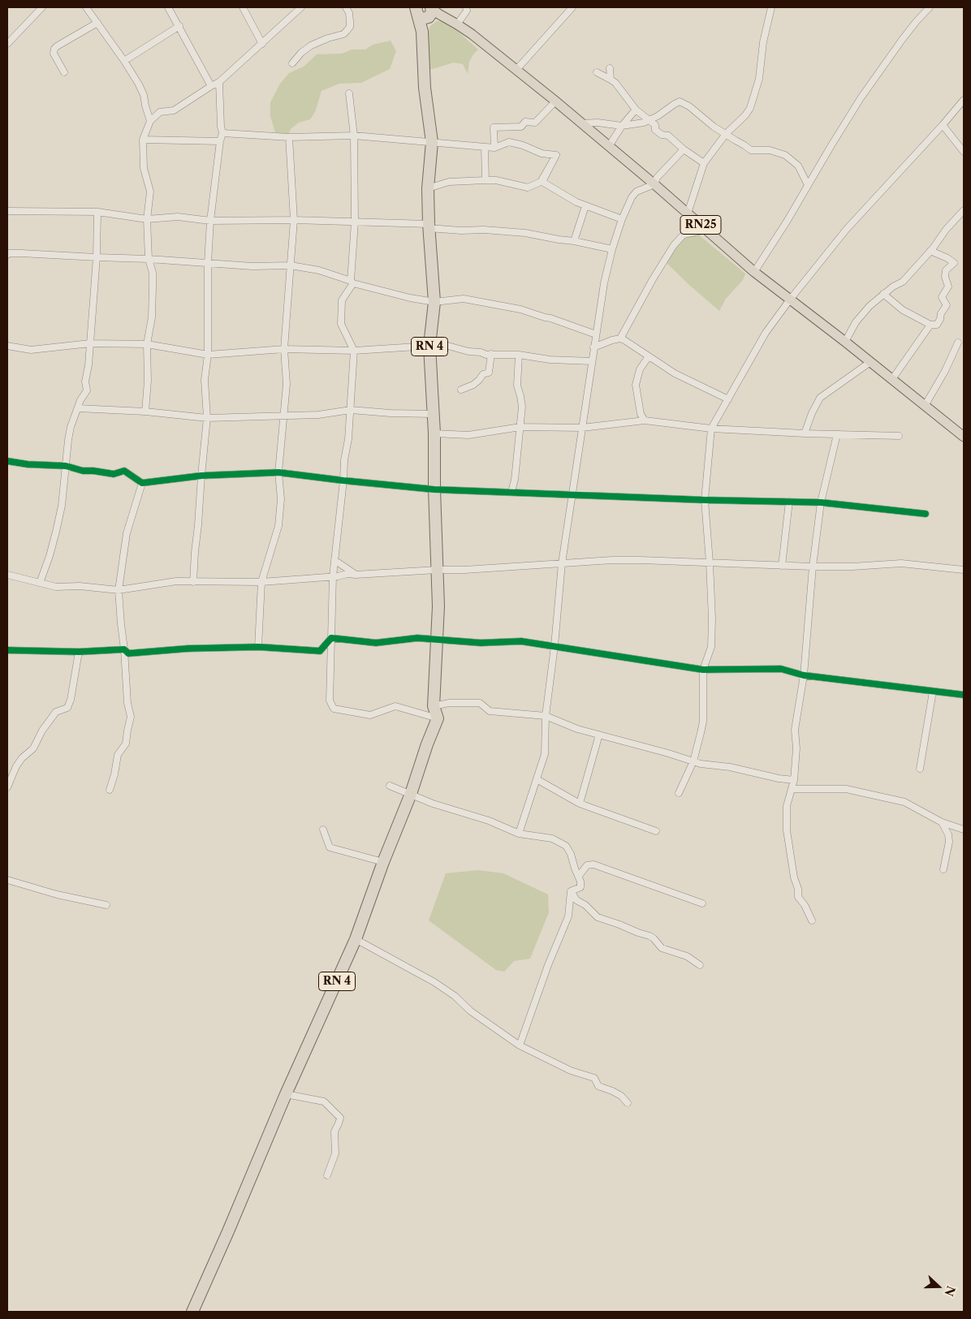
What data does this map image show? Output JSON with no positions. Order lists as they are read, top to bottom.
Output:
{
  "streets": {
    "highway": ["RN 4"],
    "main road": ["RN25"]
  },
  "crossings": [
    ["RN25", "RN 4"]
  ],
  "north": "right"
}
